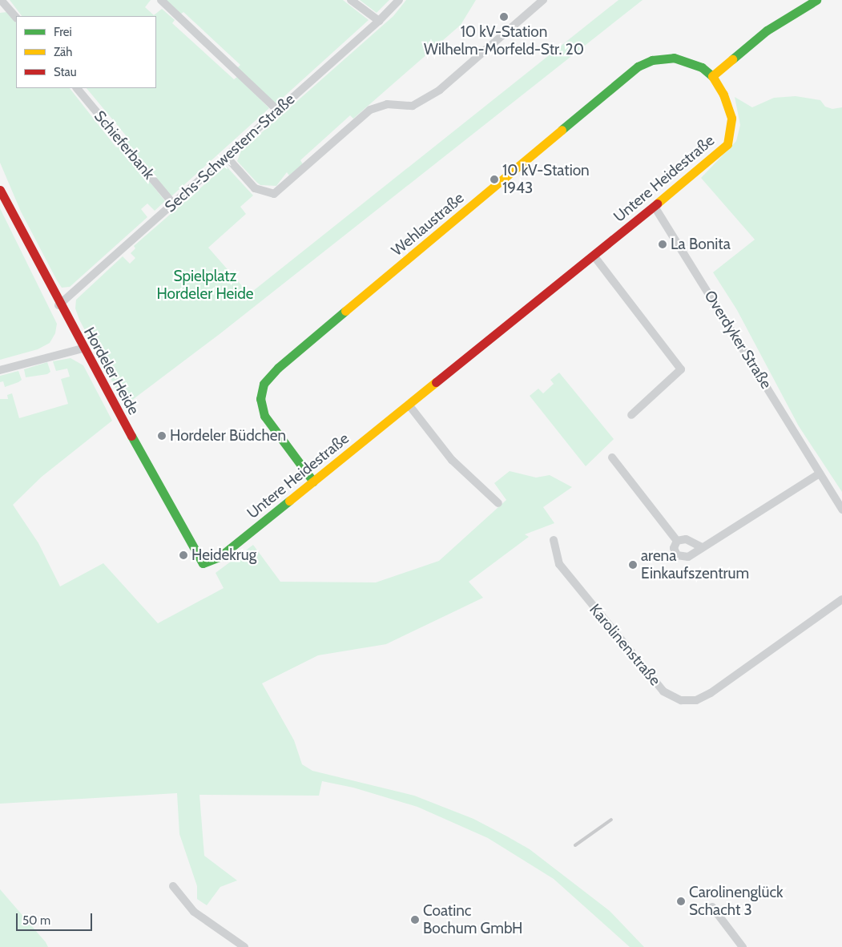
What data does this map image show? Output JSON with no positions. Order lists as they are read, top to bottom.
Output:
{
  "streets": {
    "street": [
      "Schieferbank",
      "Sechs-Schwestern-Straße",
      "Untere Heidestraße",
      "Wehlaustraße",
      "Overdyker Straße",
      "Hordeler Heide",
      "Karolinenstraße"
    ]
  },
  "crossings": [
    ["Schieferbank", "Sechs-Schwestern-Straße"],
    ["Sechs-Schwestern-Straße", "Hordeler Heide"],
    ["Untere Heidestraße", "Wehlaustraße"],
    ["Untere Heidestraße", "Overdyker Straße"],
    ["Untere Heidestraße", "Hordeler Heide"]
  ],
  "parks": ["Spielplatz Hordeler Heide"],
  "places": [
    "10 kV-Station Wilhelm-Morfeld-Str. 20",
    "10 kV-Station 1943",
    "La Bonita",
    "Hordeler Büdchen",
    "Heidekrug",
    "arena Einkaufszentrum",
    "Carolinenglück Schacht 3",
    "Coatinc Bochum GmbH"
  ],
  "legend": ["Frei", "Zäh", "Stau"],
  "scale_bar": "50 m"
}
